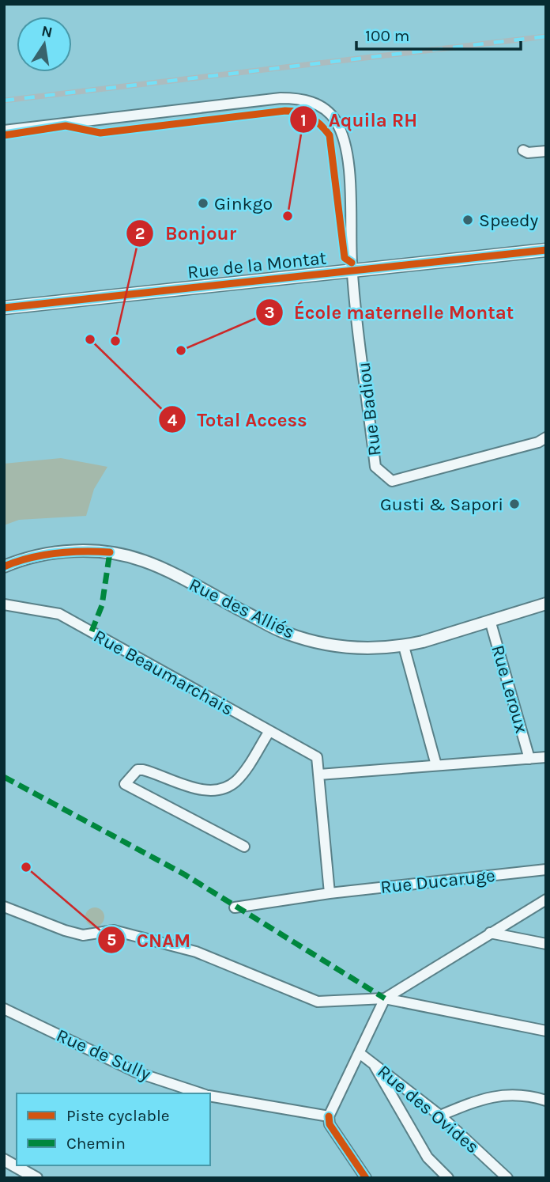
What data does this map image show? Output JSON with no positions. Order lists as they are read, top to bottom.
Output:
{
  "streets": {
    "main road": ["Rue de la Montat"],
    "street": [
      "Rue Badiou",
      "Rue des Alliés",
      "Rue Beaumarchais",
      "Rue Leroux",
      "Rue Ducaruge",
      "Rue de Sully",
      "Rue des Ovides"
    ]
  },
  "crossings": [
    ["Rue de la Montat", "Rue Badiou"],
    ["Rue des Alliés", "Rue Leroux"]
  ],
  "places": [
    "Ginkgo",
    "Aquila RH",
    "Speedy",
    "Total Access",
    "Bonjour",
    "École maternelle Montat",
    "Gusti & Sapori",
    "CNAM"
  ],
  "legend": ["Piste cyclable", "Chemin"],
  "scale_bar": "100 m",
  "north": "top"
}
